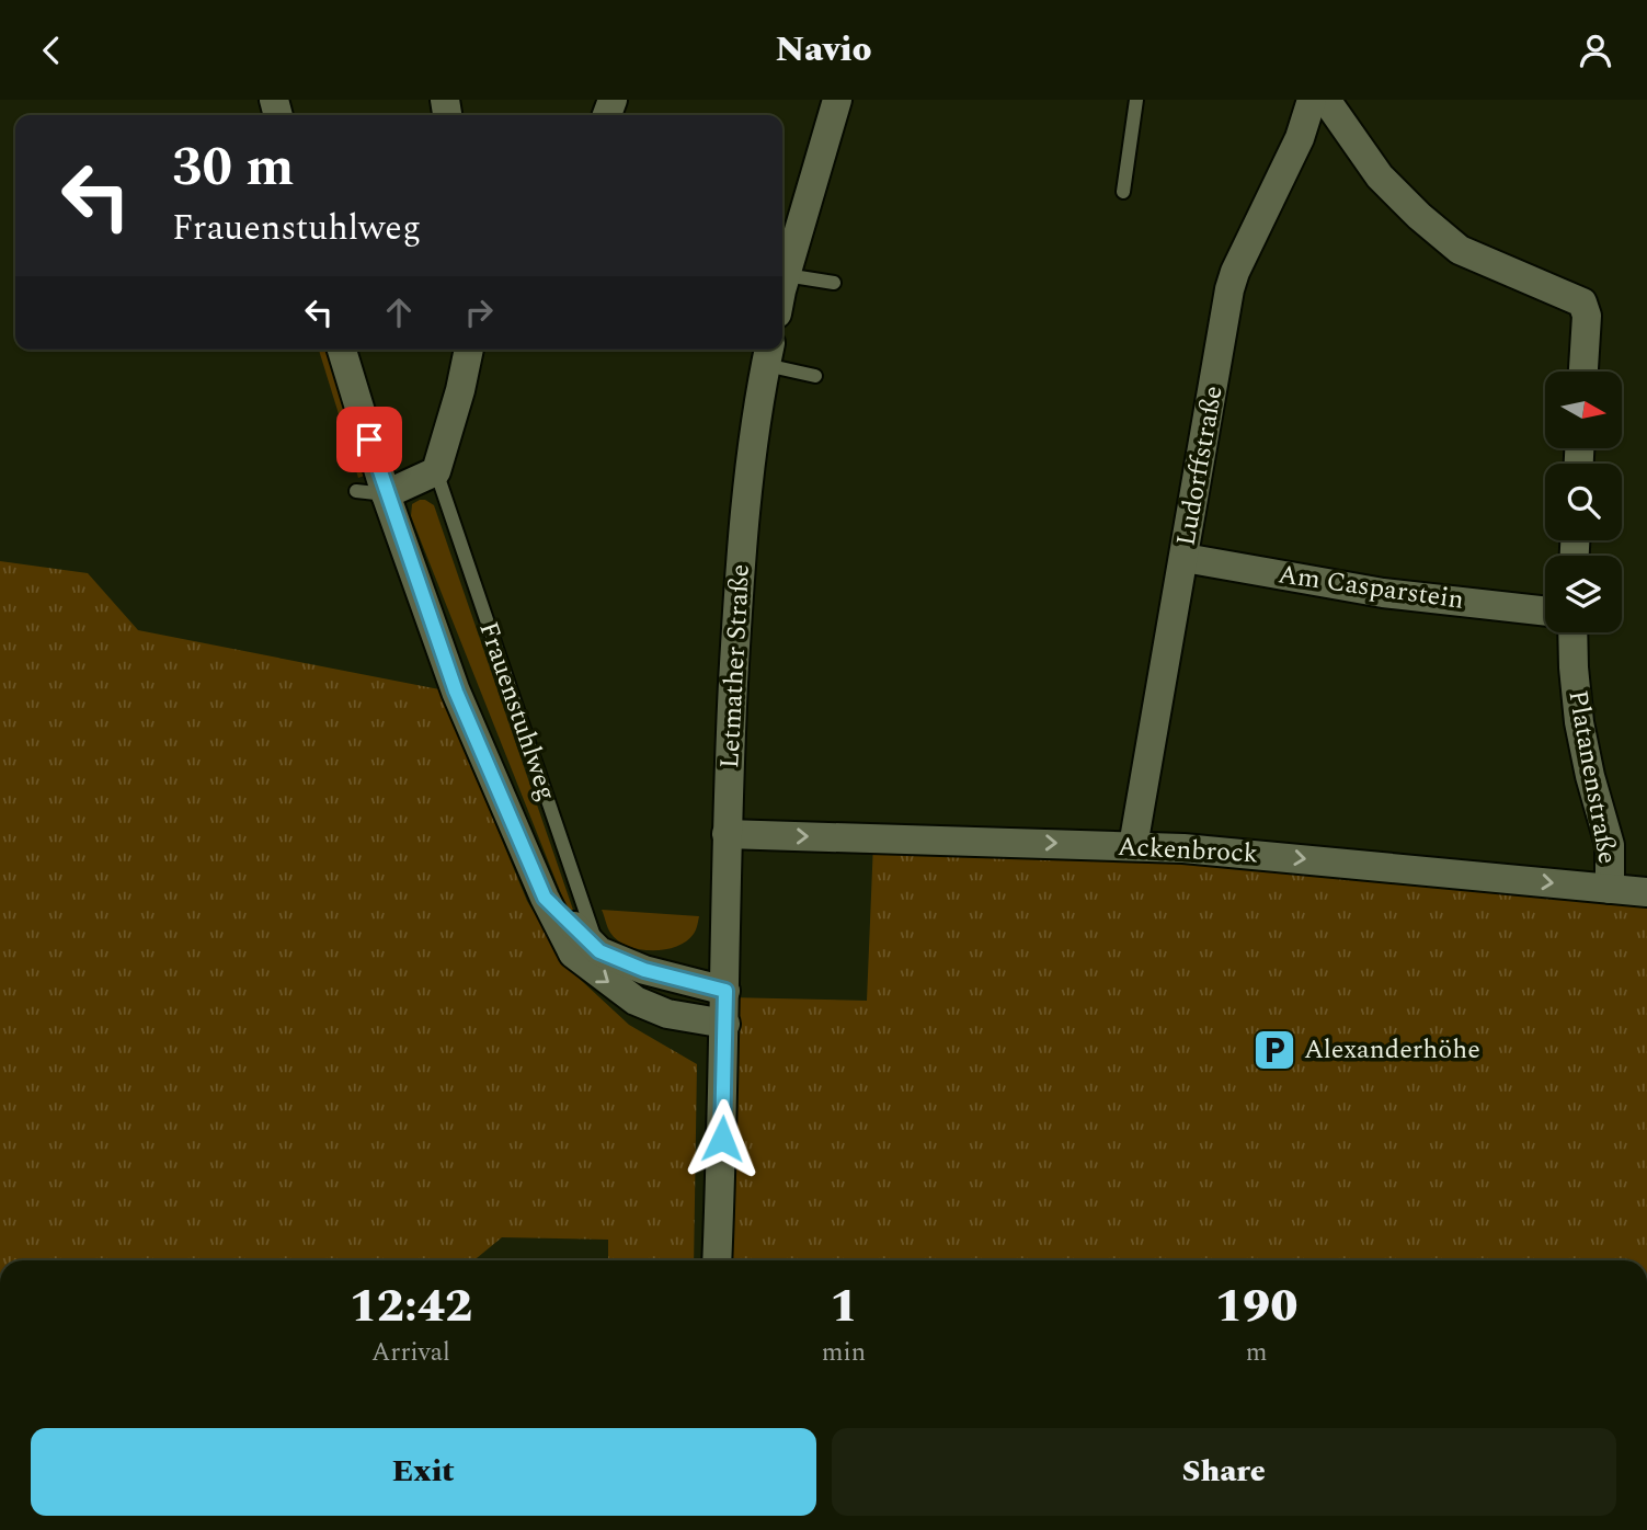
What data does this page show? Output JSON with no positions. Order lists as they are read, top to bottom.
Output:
{
  "streets": {
    "street": [
      "Ludorffstraße",
      "Am Casparstein",
      "Letmather Straße",
      "Frauenstuhlweg",
      "Platanenstraße",
      "Ackenbrock"
    ]
  },
  "crossings": [
    ["Ludorffstraße", "Am Casparstein"],
    ["Ludorffstraße", "Ackenbrock"],
    ["Letmather Straße", "Frauenstuhlweg"],
    ["Letmather Straße", "Ackenbrock"],
    ["Platanenstraße", "Ackenbrock"]
  ],
  "one_way": ["Ackenbrock"],
  "places": {
    "parking": ["Alexanderhöhe"]
  },
  "north": "right",
  "page": {
    "header": "Navio",
    "turn": ["30 m", "Frauenstuhlweg"],
    "eta": [
      "12:42",
      "Arrival",
      "1",
      "min",
      "190",
      "m"
    ],
    "buttons": ["Exit", "Share"]
  }
}
